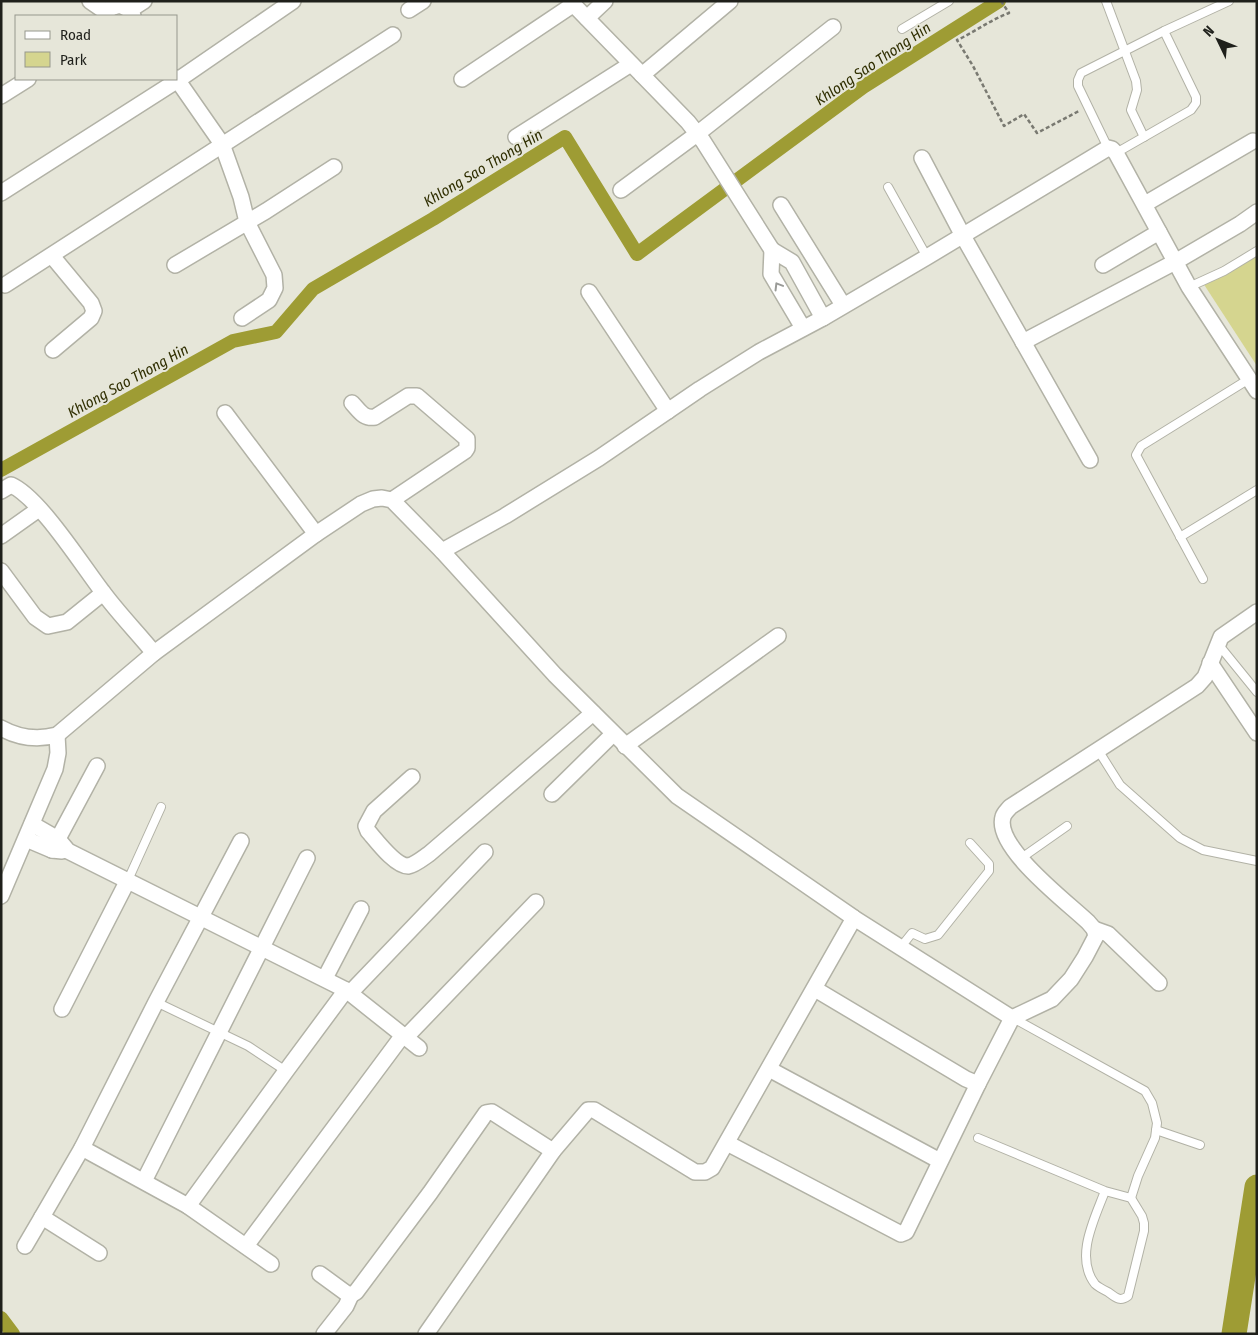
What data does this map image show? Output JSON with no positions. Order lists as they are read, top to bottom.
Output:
{
  "water": ["Khlong Sao Thong Hin"],
  "legend": ["Road", "Park"],
  "north": "top left"
}
